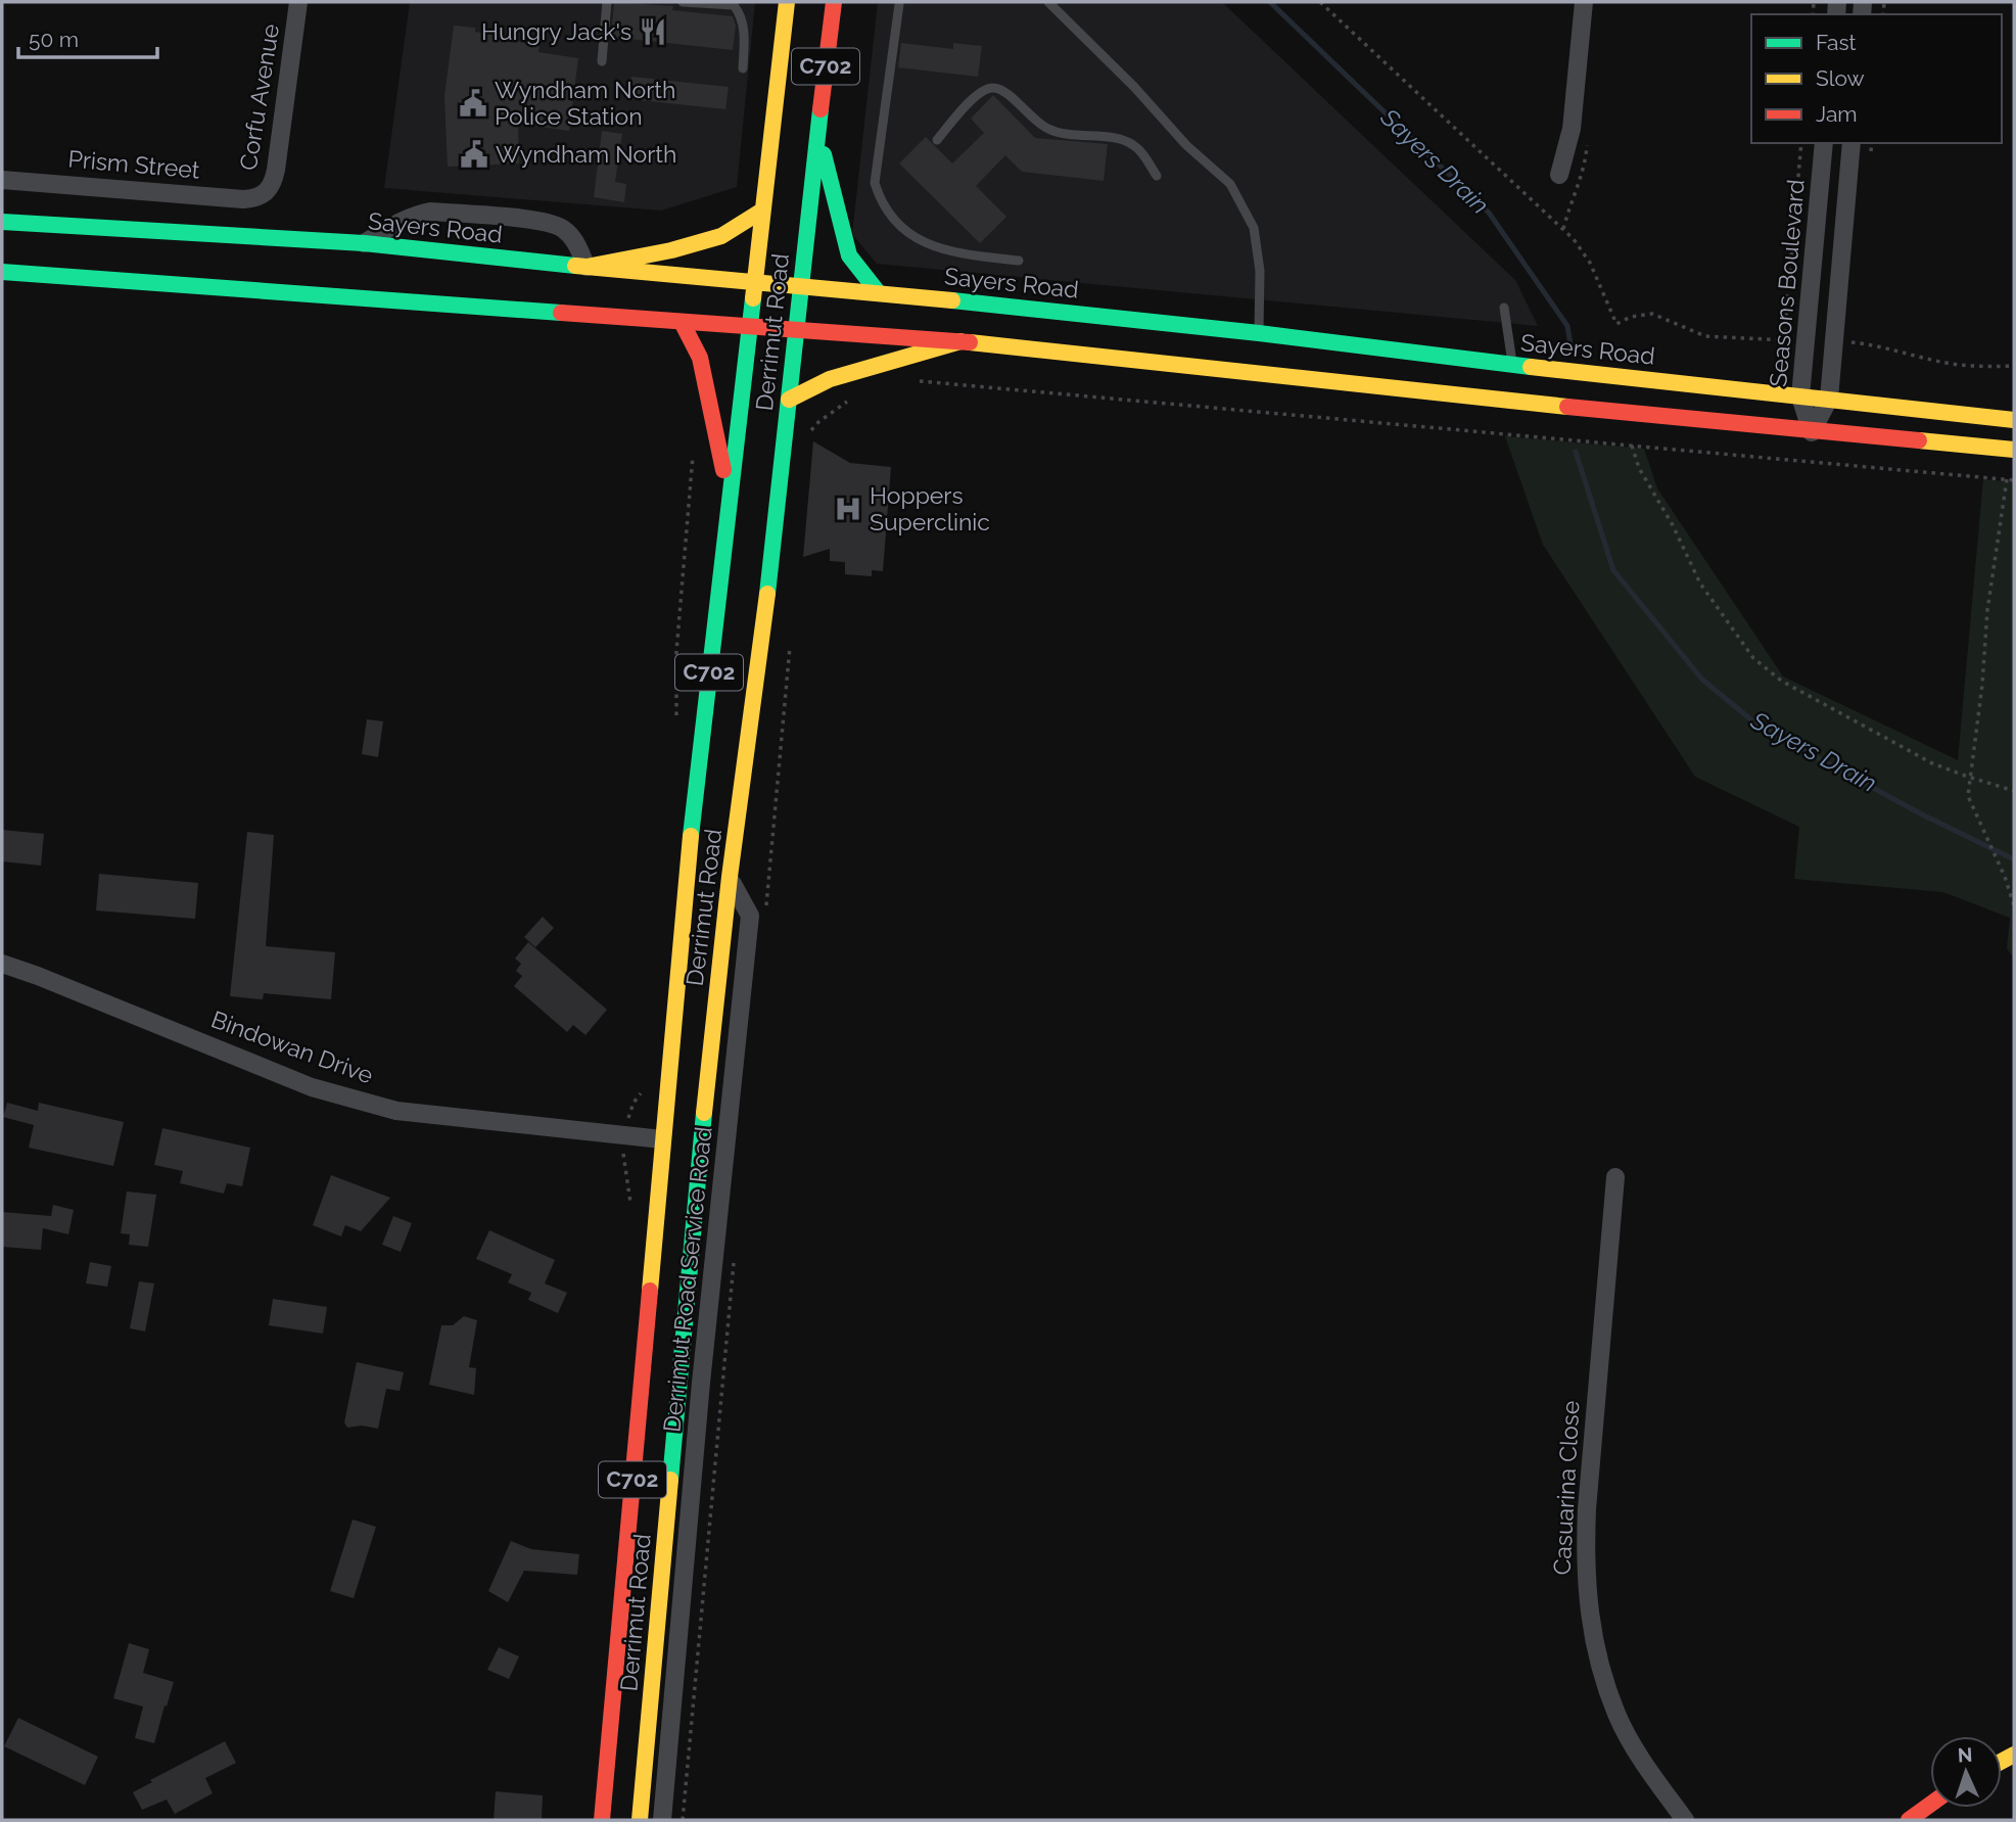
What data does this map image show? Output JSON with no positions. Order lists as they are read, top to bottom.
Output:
{
  "streets": {
    "main road": ["C702", "Sayers Road", "Derrimut Road"],
    "street": [
      "Corfu Avenue",
      "Prism Street",
      "Seasons Boulevard",
      "Bindowan Drive",
      "Derrimut Road Service Road",
      "Casuarina Close"
    ]
  },
  "crossings": [
    ["Corfu Avenue", "Prism Street"],
    ["Sayers Road", "Seasons Boulevard"],
    ["Sayers Road", "Derrimut Road"],
    ["Derrimut Road", "Bindowan Drive"],
    ["Derrimut Road", "Derrimut Road Service Road"]
  ],
  "water": ["Sayers Drain"],
  "places": {
    "restaurant": ["Hungry Jack's"],
    "public building": ["Wyndham North Police Station", "Wyndham North"],
    "hospital": ["Hoppers Superclinic"]
  },
  "legend": ["Fast", "Slow", "Jam"],
  "scale_bar": "50 m",
  "north": "top"
}
